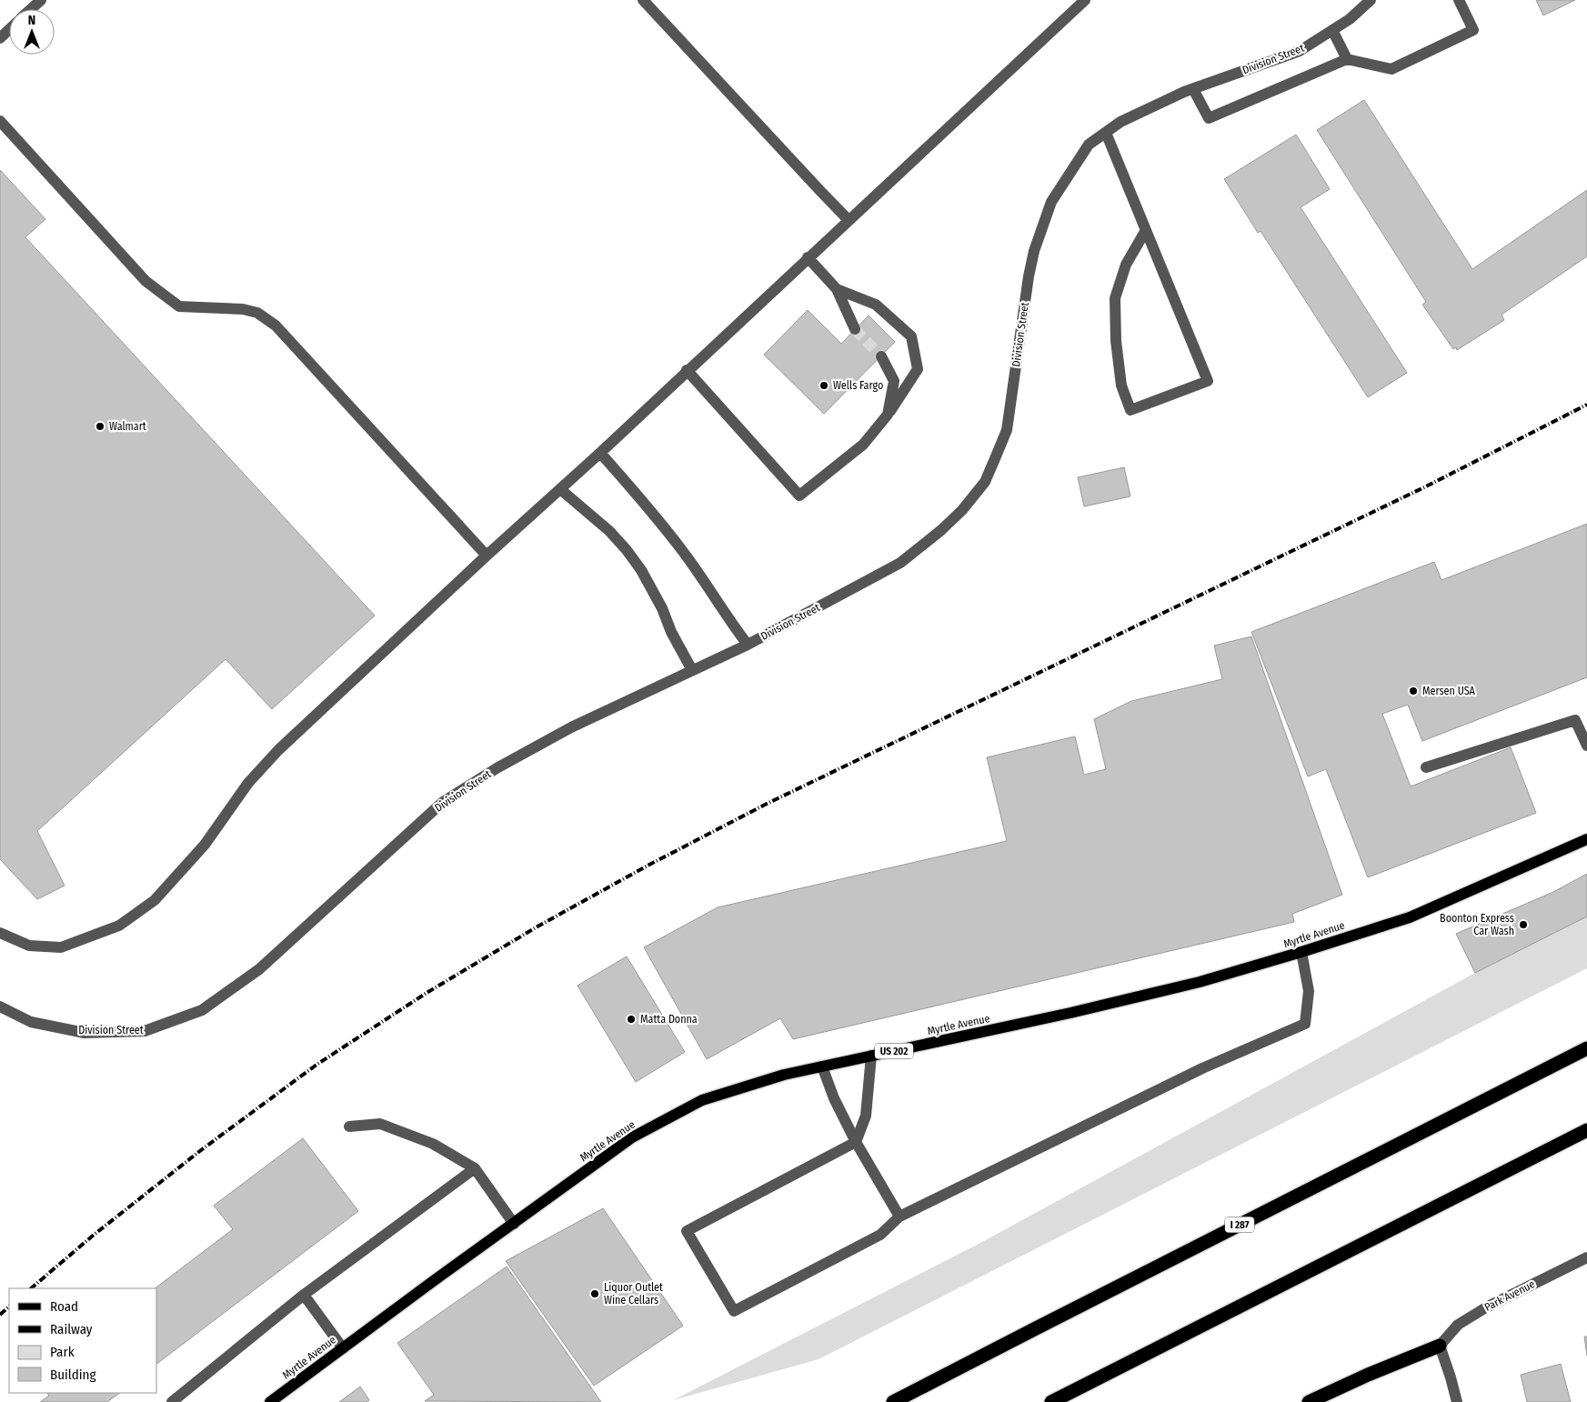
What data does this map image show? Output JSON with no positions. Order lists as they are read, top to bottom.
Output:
{
  "streets": {
    "highway": ["I 287"],
    "main road": ["Myrtle Avenue", "US 202"],
    "street": ["Division Street", "Park Avenue"]
  },
  "places": [
    "Wells Fargo",
    "Walmart",
    "Mersen USA",
    "Boonton Express Car Wash",
    "Matta Donna",
    "Liquor Outlet Wine Cellars"
  ],
  "legend": [
    "Road",
    "Railway",
    "Park",
    "Building"
  ],
  "north": "top"
}
